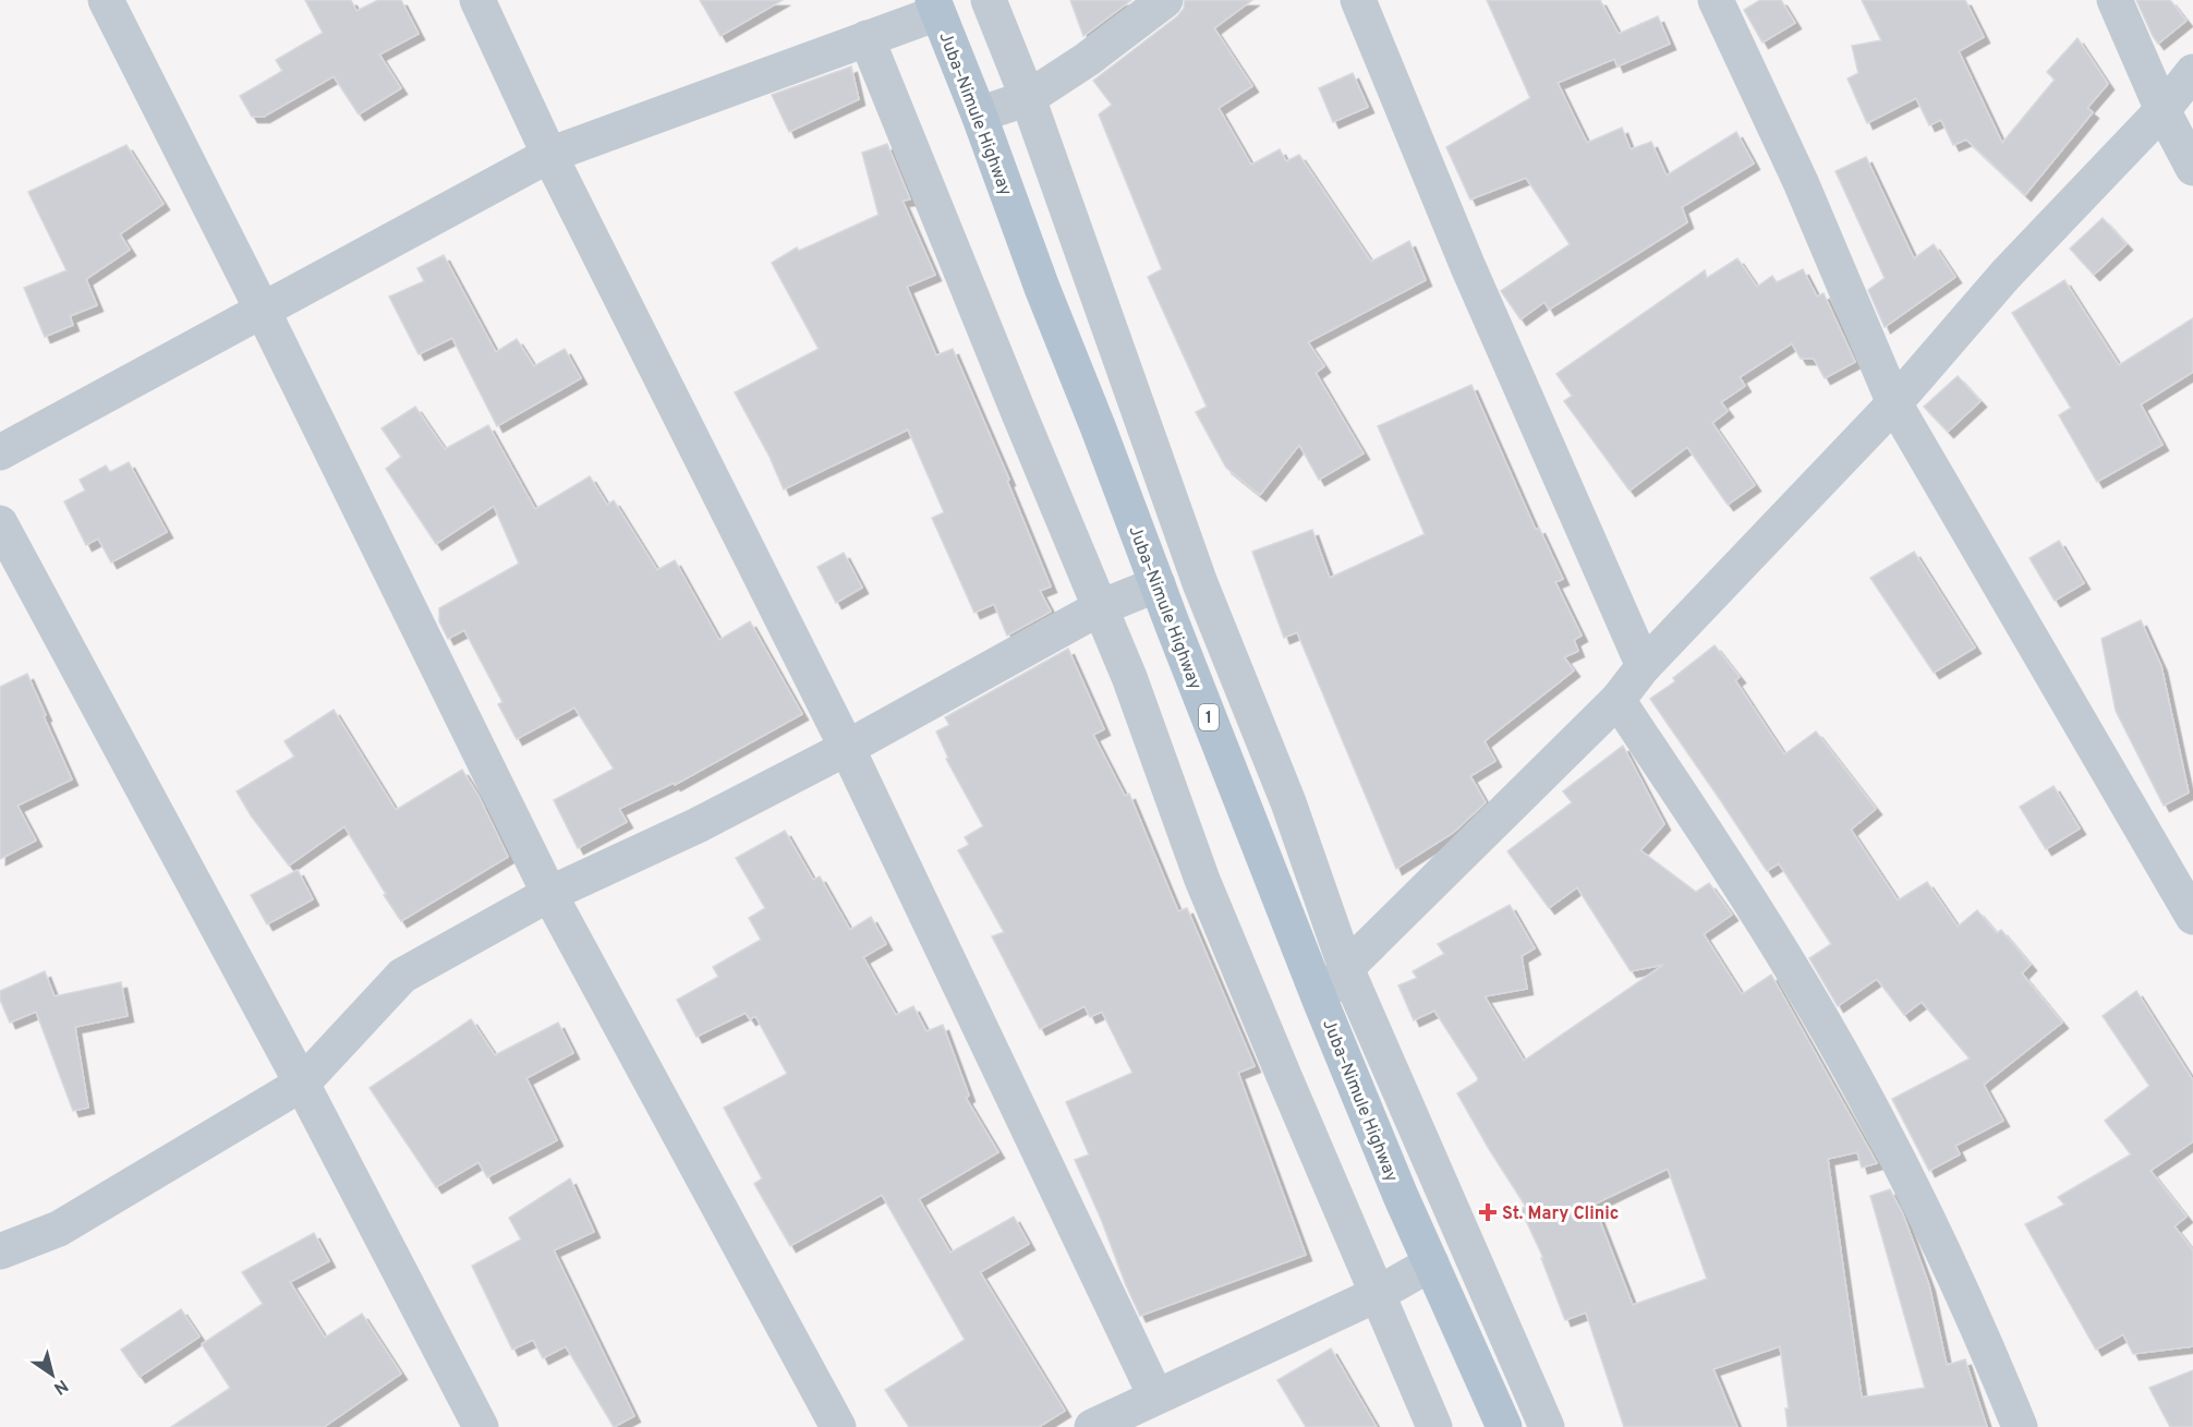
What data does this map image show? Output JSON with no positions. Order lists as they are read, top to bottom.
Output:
{
  "streets": {
    "main road": ["Juba–Nimule Highway", "1"]
  },
  "places": {
    "health": ["St. Mary Clinic"]
  },
  "north": "bottom right"
}
